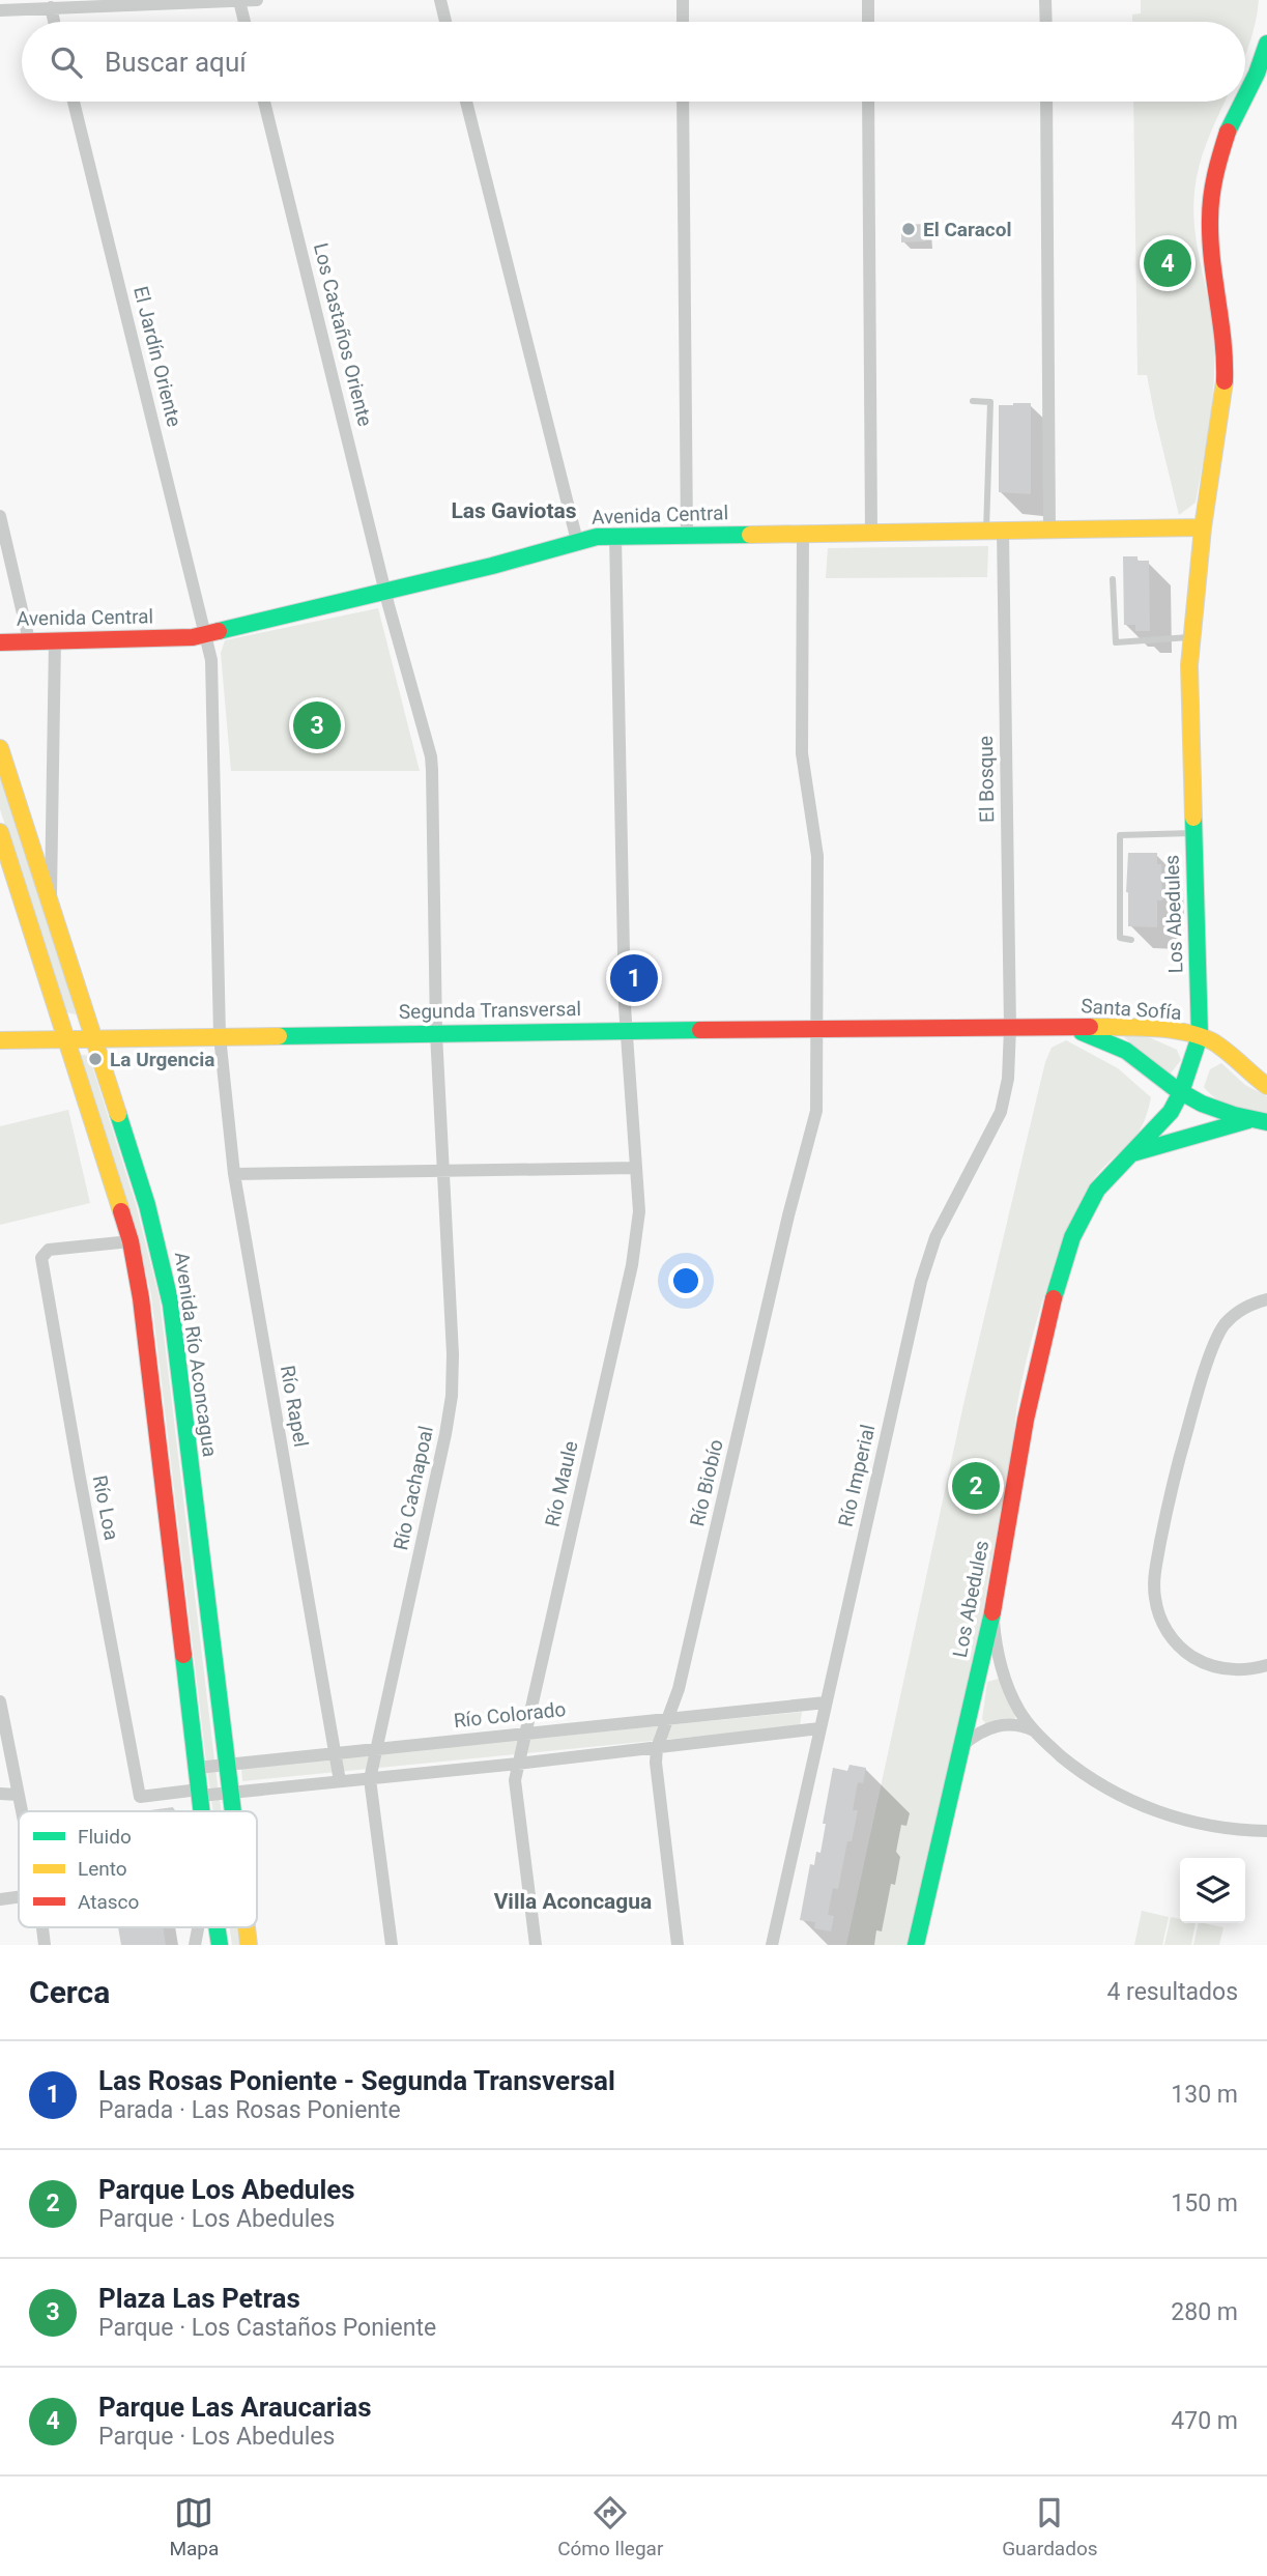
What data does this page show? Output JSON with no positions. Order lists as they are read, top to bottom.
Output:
{
  "streets": {
    "street": [
      "Los Castaños Oriente",
      "El Jardín Oriente",
      "Avenida Central",
      "El Bosque",
      "Los Abedules",
      "Santa Sofía",
      "Segunda Transversal",
      "Avenida Río Aconcagua",
      "Río Rapel",
      "Río Imperial",
      "Río Biobío",
      "Río Maule",
      "Río Cachapoal",
      "Río Loa",
      "Río Colorado"
    ]
  },
  "crossings": [
    ["Los Castaños Oriente", "Avenida Central"],
    ["Los Castaños Oriente", "Segunda Transversal"],
    ["Los Castaños Oriente", "Río Cachapoal"],
    ["El Jardín Oriente", "Avenida Central"],
    ["El Jardín Oriente", "Segunda Transversal"],
    ["El Jardín Oriente", "Río Rapel"],
    ["Avenida Central", "El Bosque"],
    ["Avenida Central", "Los Abedules"],
    ["Avenida Central", "Río Biobío"],
    ["Avenida Central", "Río Maule"],
    ["El Bosque", "Segunda Transversal"],
    ["El Bosque", "Río Imperial"],
    ["Los Abedules", "Santa Sofía"],
    ["Santa Sofía", "Segunda Transversal"],
    ["Segunda Transversal", "Avenida Río Aconcagua"],
    ["Segunda Transversal", "Río Rapel"],
    ["Segunda Transversal", "Río Imperial"],
    ["Segunda Transversal", "Río Biobío"],
    ["Segunda Transversal", "Río Maule"],
    ["Segunda Transversal", "Río Cachapoal"],
    ["Avenida Río Aconcagua", "Río Colorado"],
    ["Río Rapel", "Río Colorado"],
    ["Río Imperial", "Río Colorado"],
    ["Río Biobío", "Río Colorado"],
    ["Río Maule", "Río Colorado"],
    ["Río Cachapoal", "Río Colorado"]
  ],
  "districts": ["Las Gaviotas", "Villa Aconcagua"],
  "places": ["El Caracol", "La Urgencia"],
  "legend": ["Fluido", "Lento", "Atasco"],
  "page": {
    "search": "Buscar aquí",
    "pins": [
      "4",
      "3",
      "1",
      "2"
    ],
    "heading": ["Cerca", "4 resultados"],
    "list": [
      {
        "mark": "1",
        "name": "Las Rosas Poniente - Segunda Transversal",
        "note": "Parada · Las Rosas Poniente",
        "value": "130 m"
      },
      {
        "mark": "2",
        "name": "Parque Los Abedules",
        "note": "Parque · Los Abedules",
        "value": "150 m"
      },
      {
        "mark": "3",
        "name": "Plaza Las Petras",
        "note": "Parque · Los Castaños Poniente",
        "value": "280 m"
      },
      {
        "mark": "4",
        "name": "Parque Las Araucarias",
        "note": "Parque · Los Abedules",
        "value": "470 m"
      }
    ],
    "nav": ["Mapa", "Cómo llegar", "Guardados"]
  }
}
